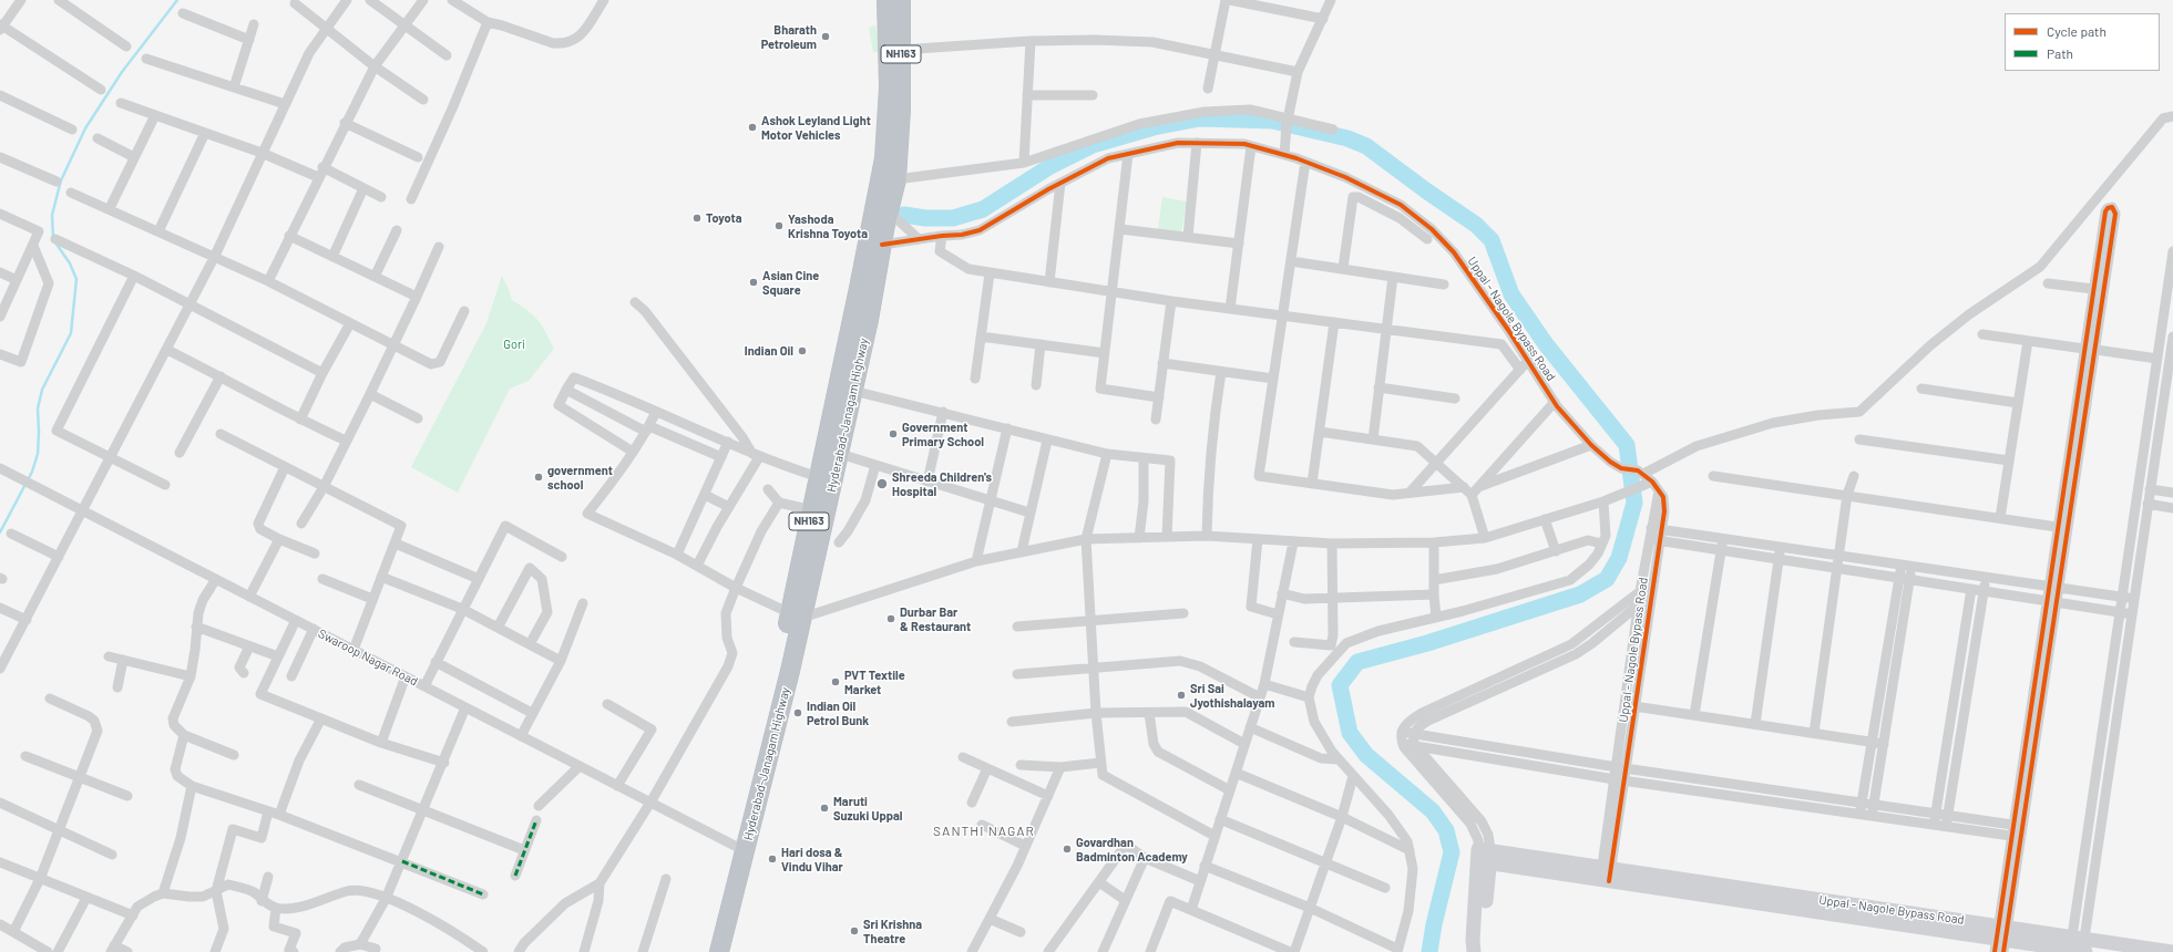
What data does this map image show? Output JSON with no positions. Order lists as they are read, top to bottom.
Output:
{
  "streets": {
    "highway": ["NH163", "Hyderabad-Janagam Highway"],
    "street": ["Uppal - Nagole Bypass Road", "Swaroop Nagar Road"]
  },
  "crossings": [
    ["Uppal - Nagole Bypass Road", "Hyderabad-Janagam Highway"],
    ["Hyderabad-Janagam Highway", "Swaroop Nagar Road"]
  ],
  "districts": ["SANTHI NAGAR"],
  "parks": ["Gori"],
  "places": [
    "Bharath Petroleum",
    "Ashok Leyland Light Motor Vehicles",
    "Toyota",
    "Yashoda Krishna Toyota",
    "Asian Cine Square",
    "Indian Oil",
    "Government Primary School",
    "government school",
    "Shreeda Children's Hospital",
    "Durbar Bar & Restaurant",
    "PVT Textile Market",
    "Sri Sai Jyothishalayam",
    "Indian Oil Petrol Bunk",
    "Maruti Suzuki Uppal",
    "Govardhan Badminton Academy",
    "Hari dosa & Vindu Vihar",
    "Sri Krishna Theatre"
  ],
  "legend": ["Cycle path", "Path"]
}
